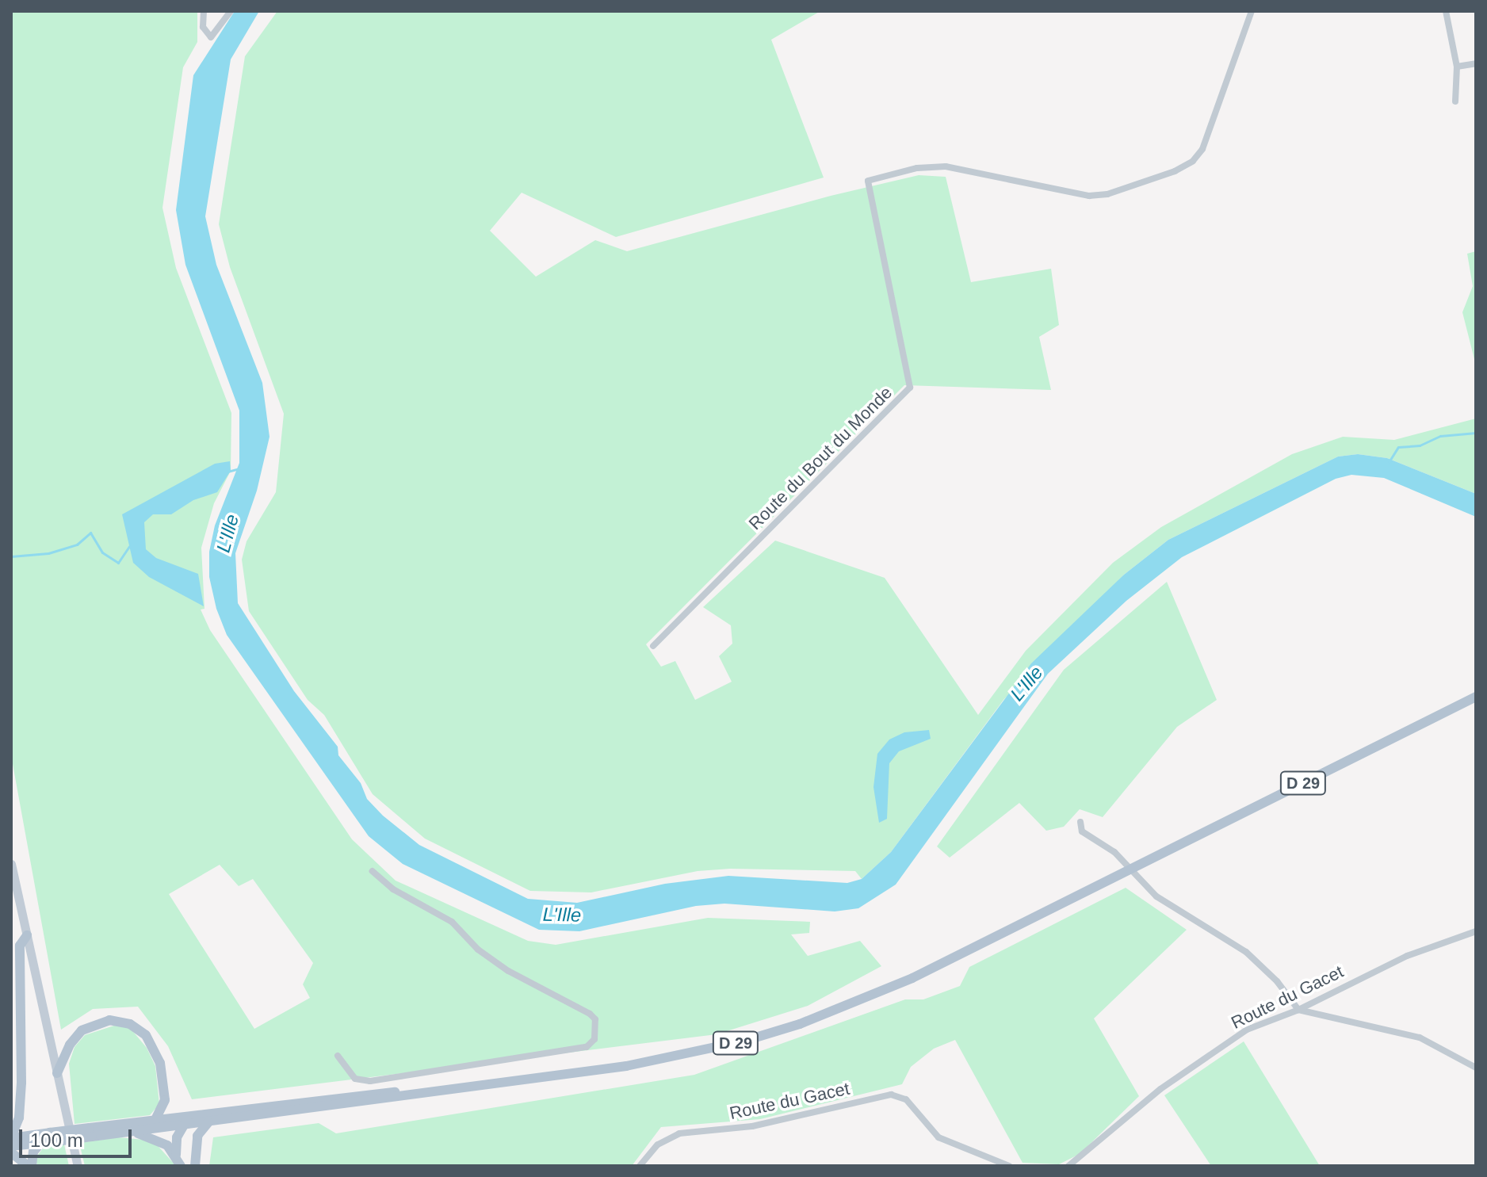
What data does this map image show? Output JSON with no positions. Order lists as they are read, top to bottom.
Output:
{
  "streets": {
    "main road": ["D 29"],
    "street": ["Route du Bout du Monde", "Route du Gacet"]
  },
  "water": ["L'Ille"],
  "scale_bar": "100 m"
}
